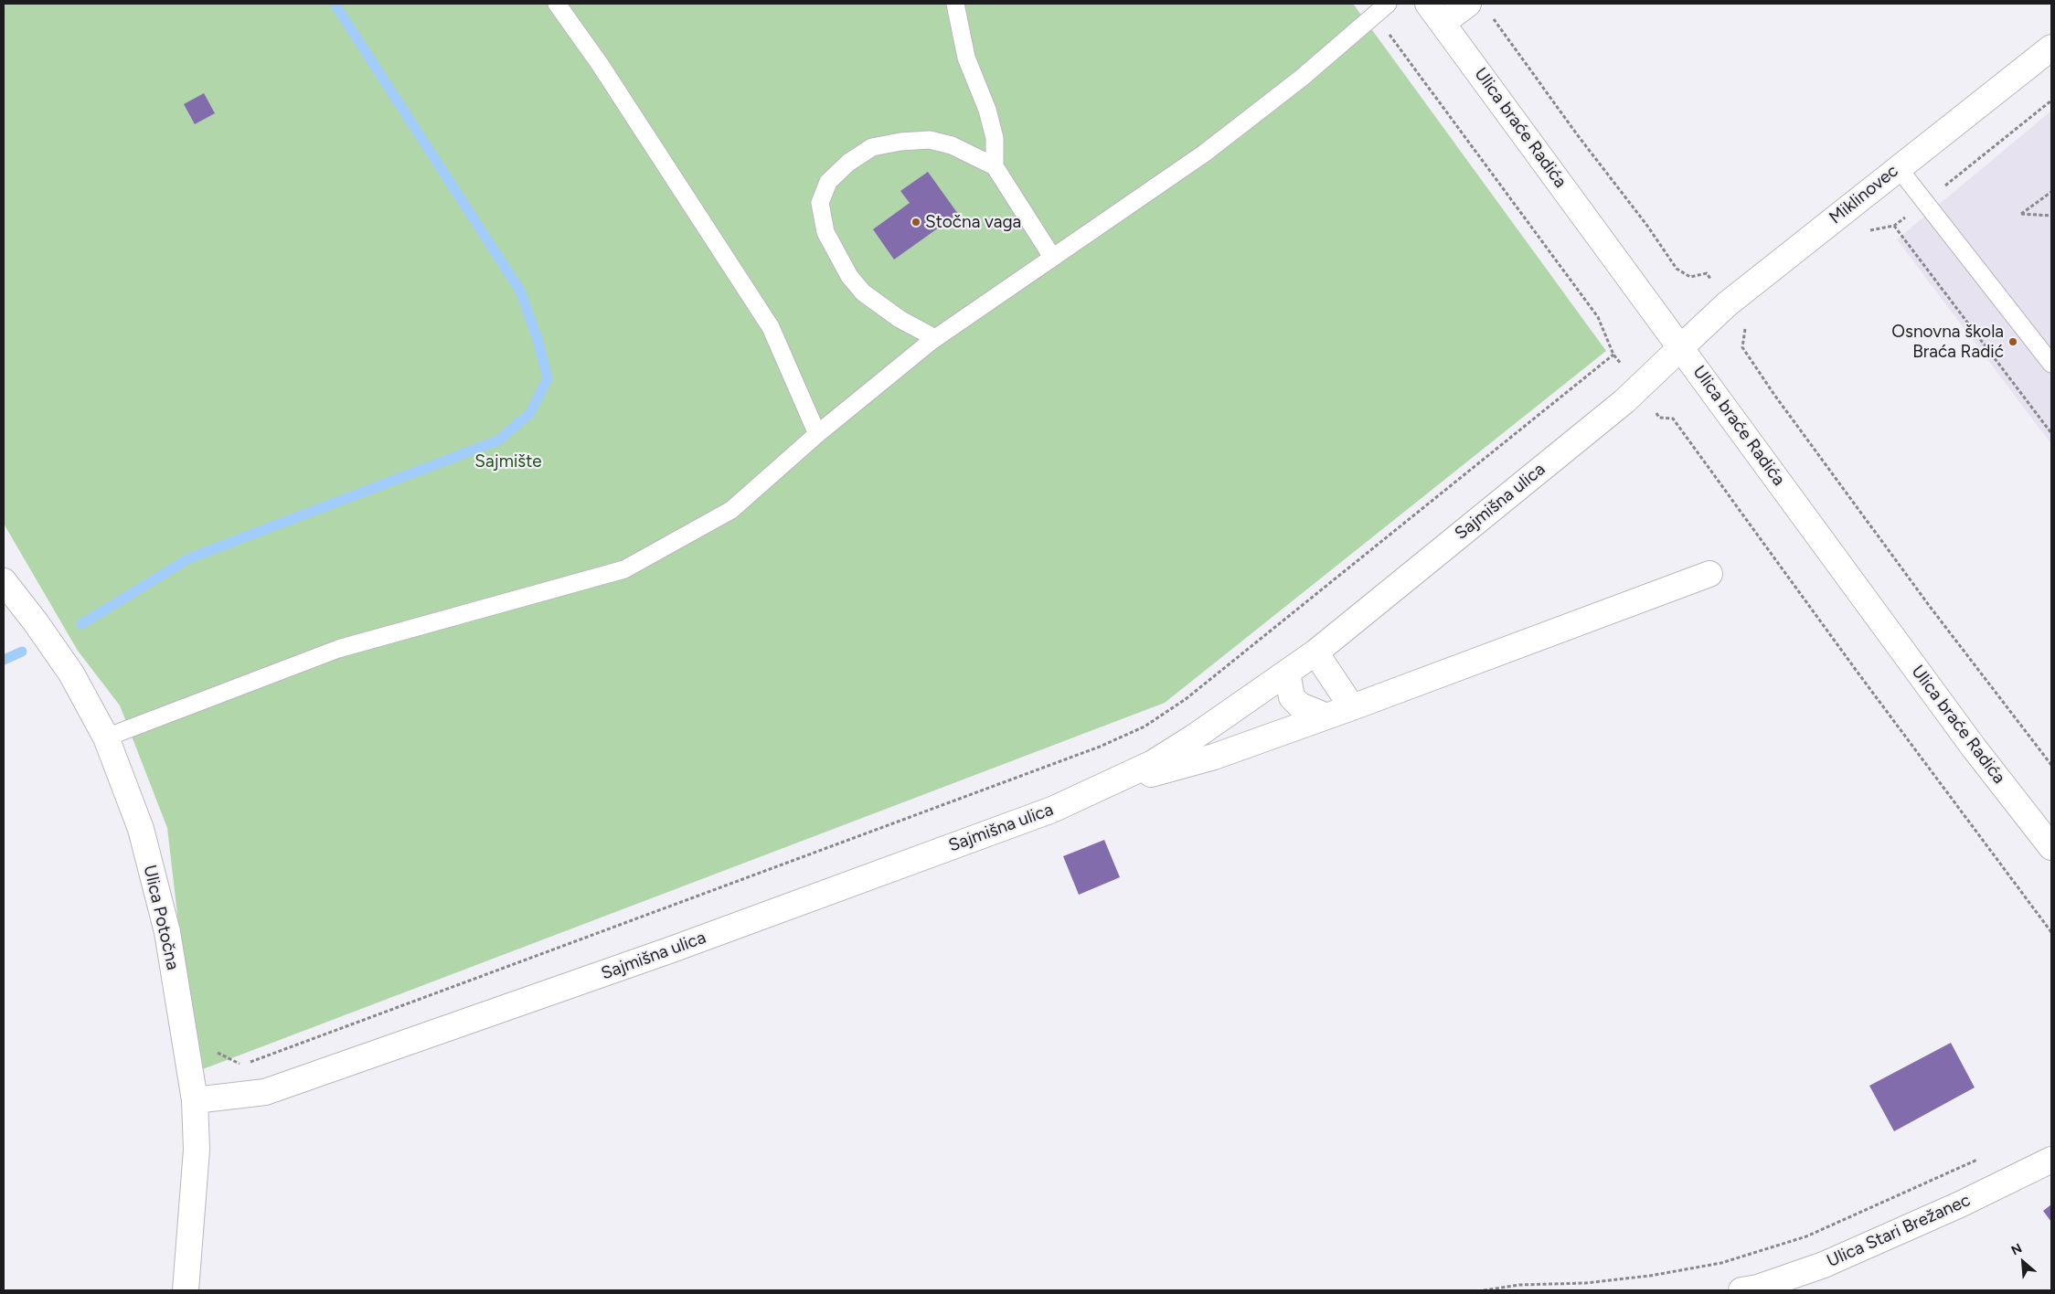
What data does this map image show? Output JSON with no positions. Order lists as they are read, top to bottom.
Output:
{
  "streets": {
    "street": [
      "Ulica braće Radića",
      "Miklinovec",
      "Sajmišna ulica",
      "Ulica Potočna",
      "Ulica Stari Brežanec"
    ]
  },
  "crossings": [
    ["Ulica braće Radića", "Miklinovec"],
    ["Ulica braće Radića", "Sajmišna ulica"],
    ["Miklinovec", "Sajmišna ulica"],
    ["Sajmišna ulica", "Ulica Potočna"]
  ],
  "parks": ["Sajmište"],
  "places": ["Stočna vaga", "Osnovna škola Braća Radić"],
  "north": "top left"
}
